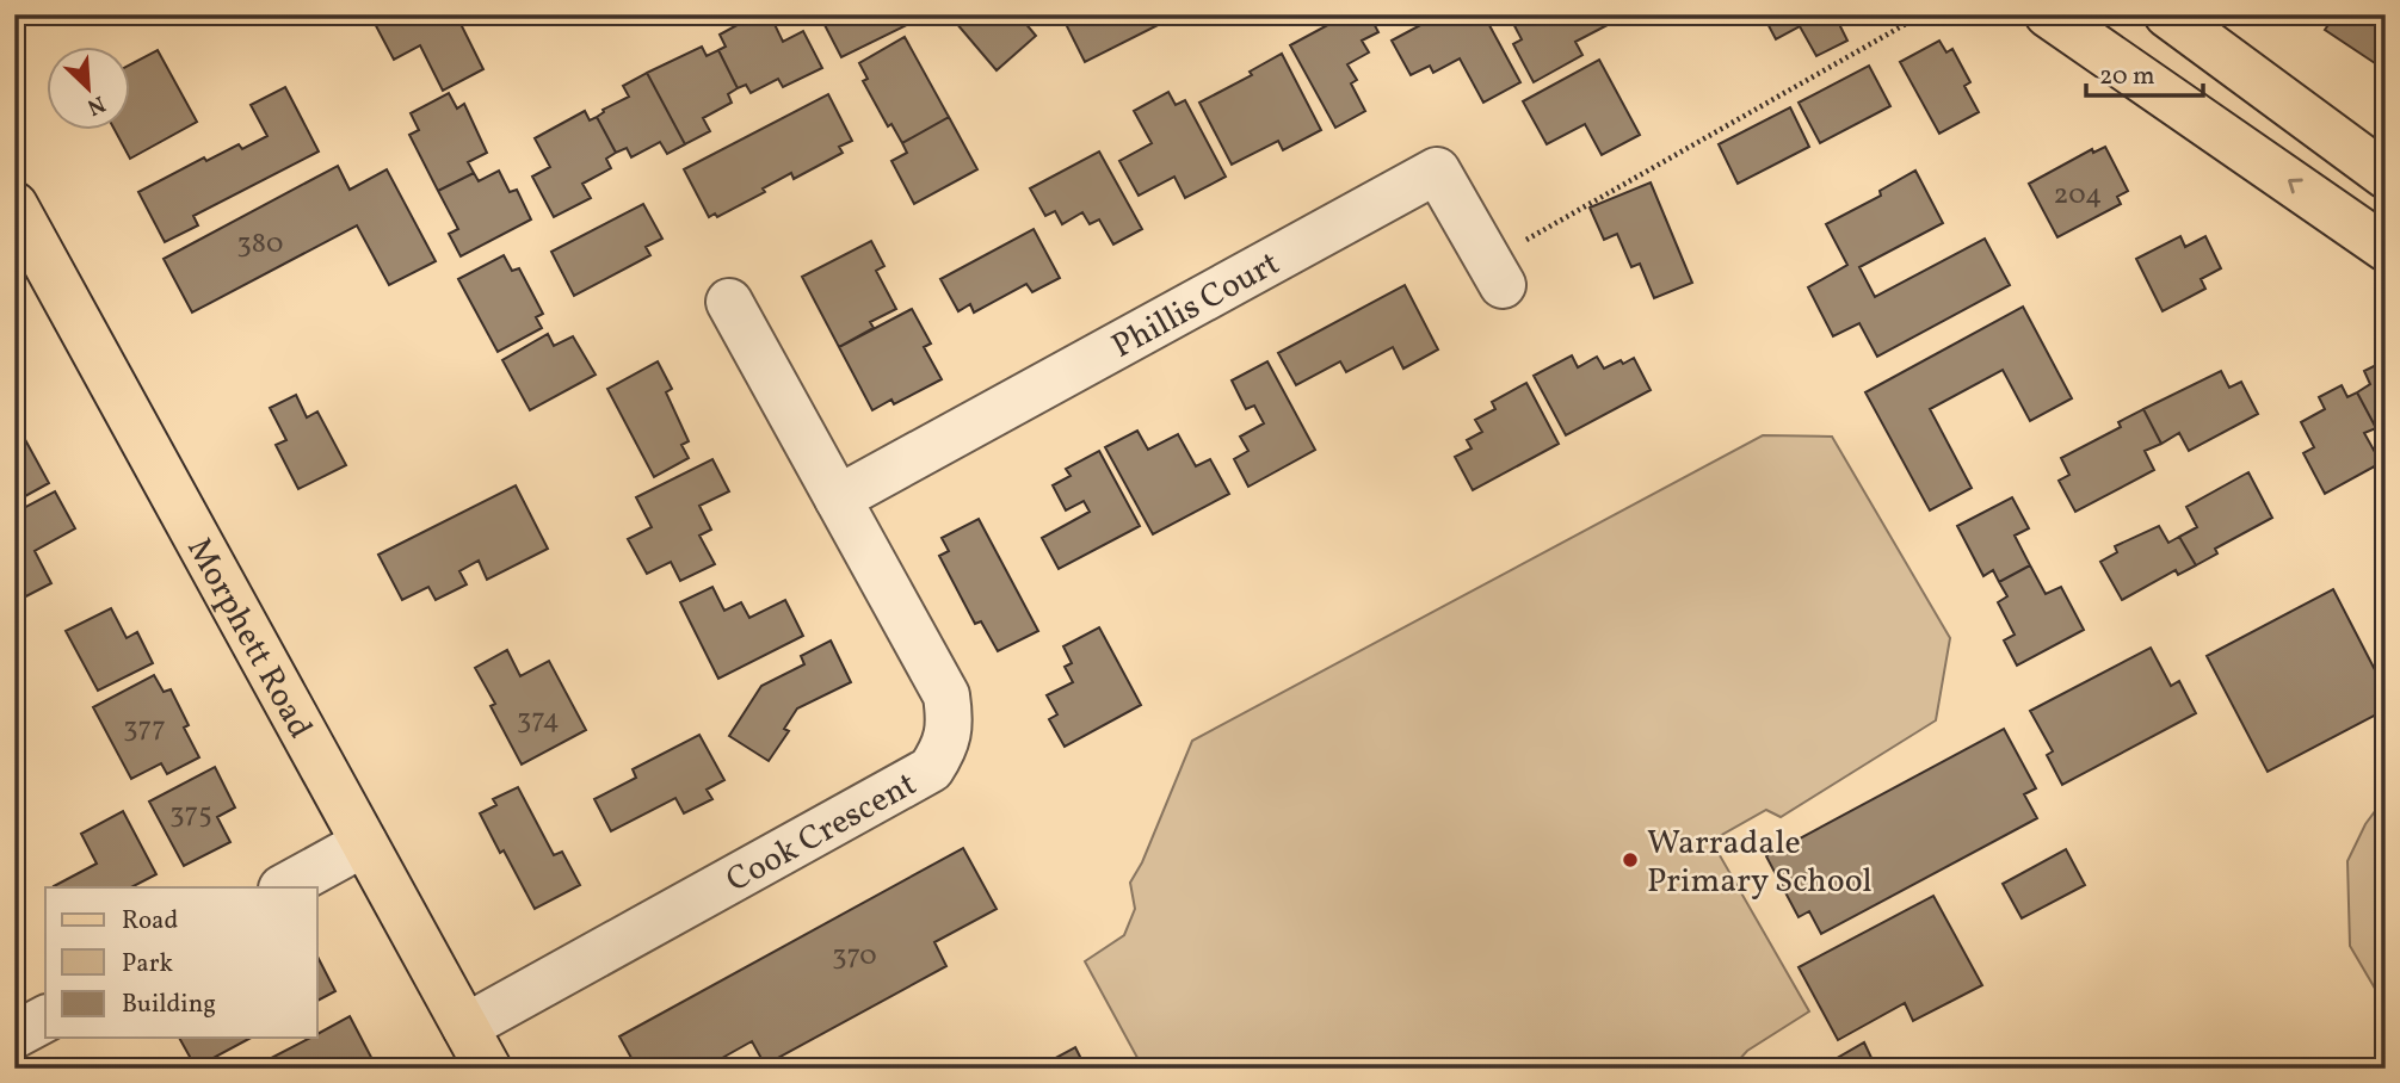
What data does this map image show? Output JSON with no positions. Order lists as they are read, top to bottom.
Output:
{
  "streets": {
    "main road": ["Morphett Road"],
    "street": ["Phillis Court", "Cook Crescent"]
  },
  "crossings": [
    ["Phillis Court", "Cook Crescent"],
    ["Morphett Road", "Cook Crescent"]
  ],
  "places": ["Warradale Primary School"],
  "house_numbers": [
    "204",
    "380",
    "374",
    "377",
    "375",
    "370"
  ],
  "legend": ["Road", "Park", "Building"],
  "scale_bar": "20 m",
  "north": "bottom right"
}
